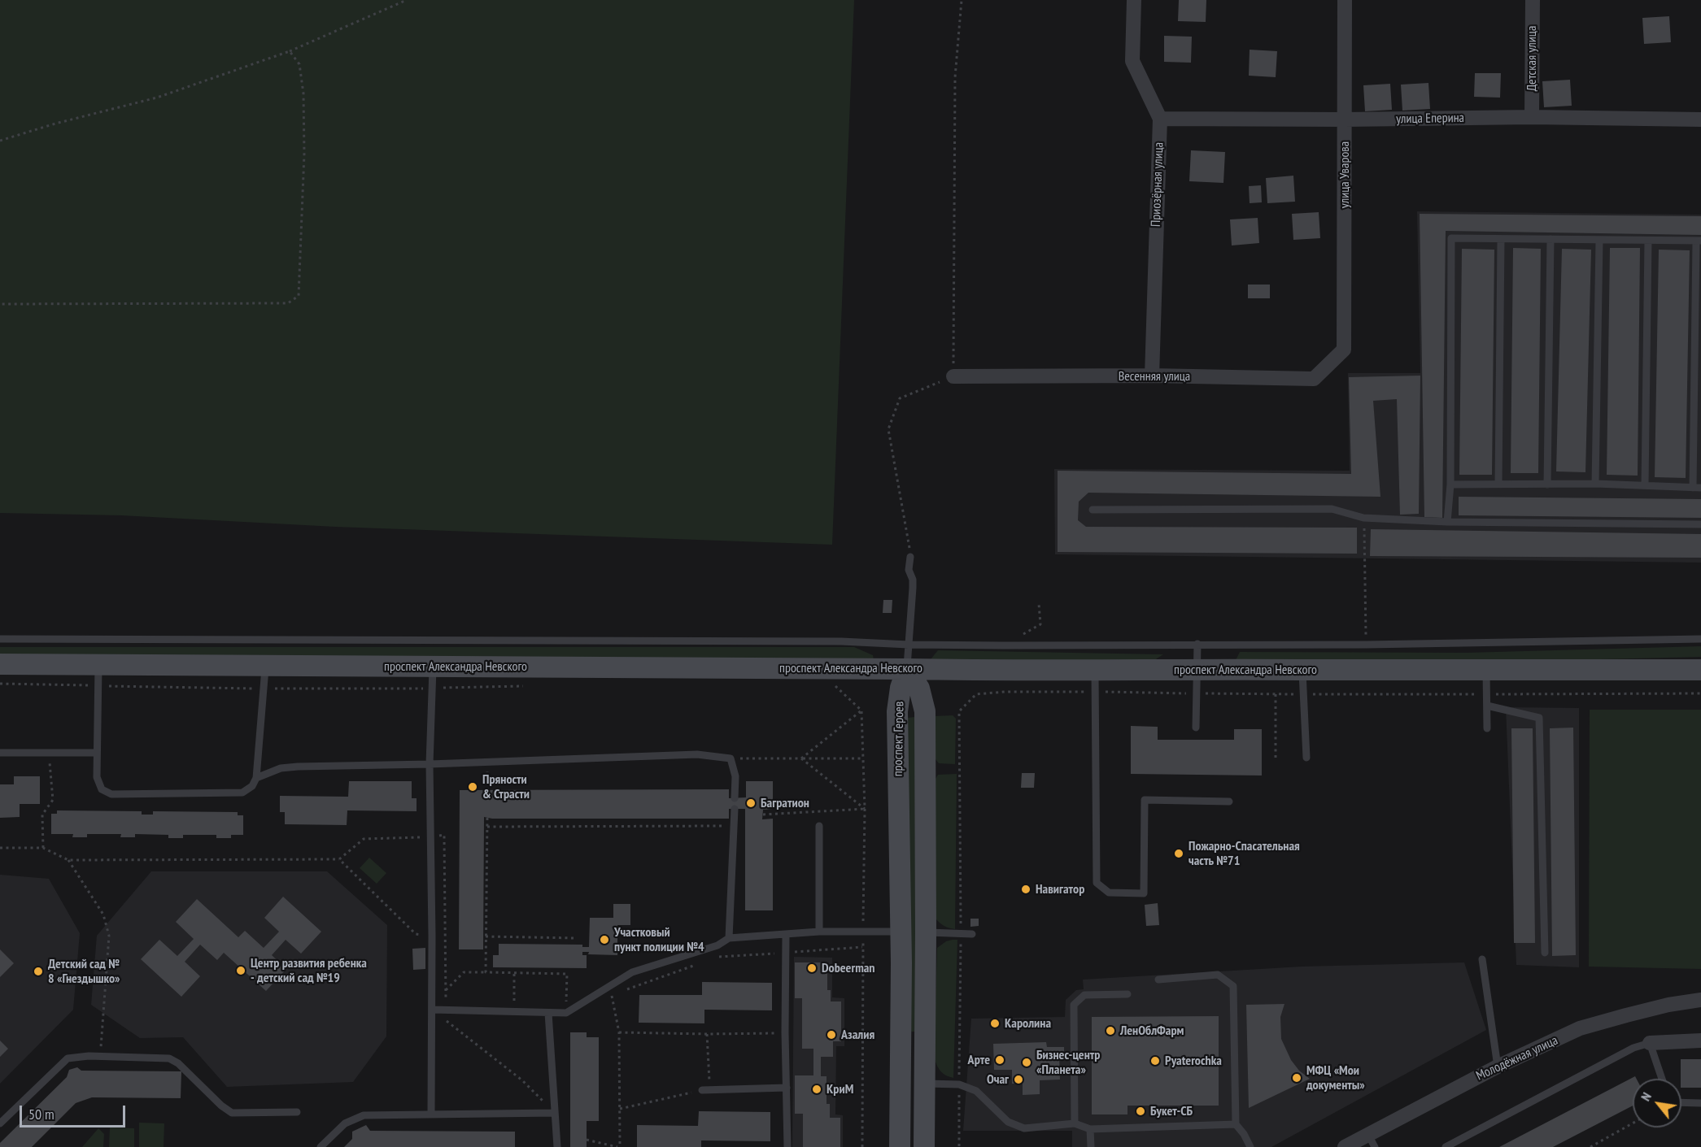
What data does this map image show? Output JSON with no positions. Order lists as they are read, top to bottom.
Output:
{
  "streets": {
    "main road": ["проспект Александра Невского", "проспект Героев"],
    "street": [
      "Детская улица",
      "улица Еперина",
      "улица Уварова",
      "Приозёрная улица",
      "Весенняя улица",
      "Молодёжная улица"
    ]
  },
  "crossings": [
    ["Детская улица", "улица Еперина"],
    ["улица Еперина", "улица Уварова"],
    ["улица Еперина", "Приозёрная улица"],
    ["улица Уварова", "Весенняя улица"],
    ["Приозёрная улица", "Весенняя улица"],
    ["проспект Александра Невского", "проспект Героев"]
  ],
  "places": [
    "Пряности & Страсти",
    "Багратион",
    "Пожарно-Спасательная часть №71",
    "Навигатор",
    "Участковый пункт полиции №4",
    "Dobeerman",
    "Центр развития ребенка - детский сад №19",
    "Детский сад № 8 «Гнездышко»",
    "Каролина",
    "ЛенОблФарм",
    "Азалия",
    "Арте",
    "Pyaterochka",
    "Бизнес-центр «Планета»",
    "МФЦ «Мои документы»",
    "Очаг",
    "КриМ",
    "Букет-СБ"
  ],
  "scale_bar": "50 m",
  "north": "top left"
}
